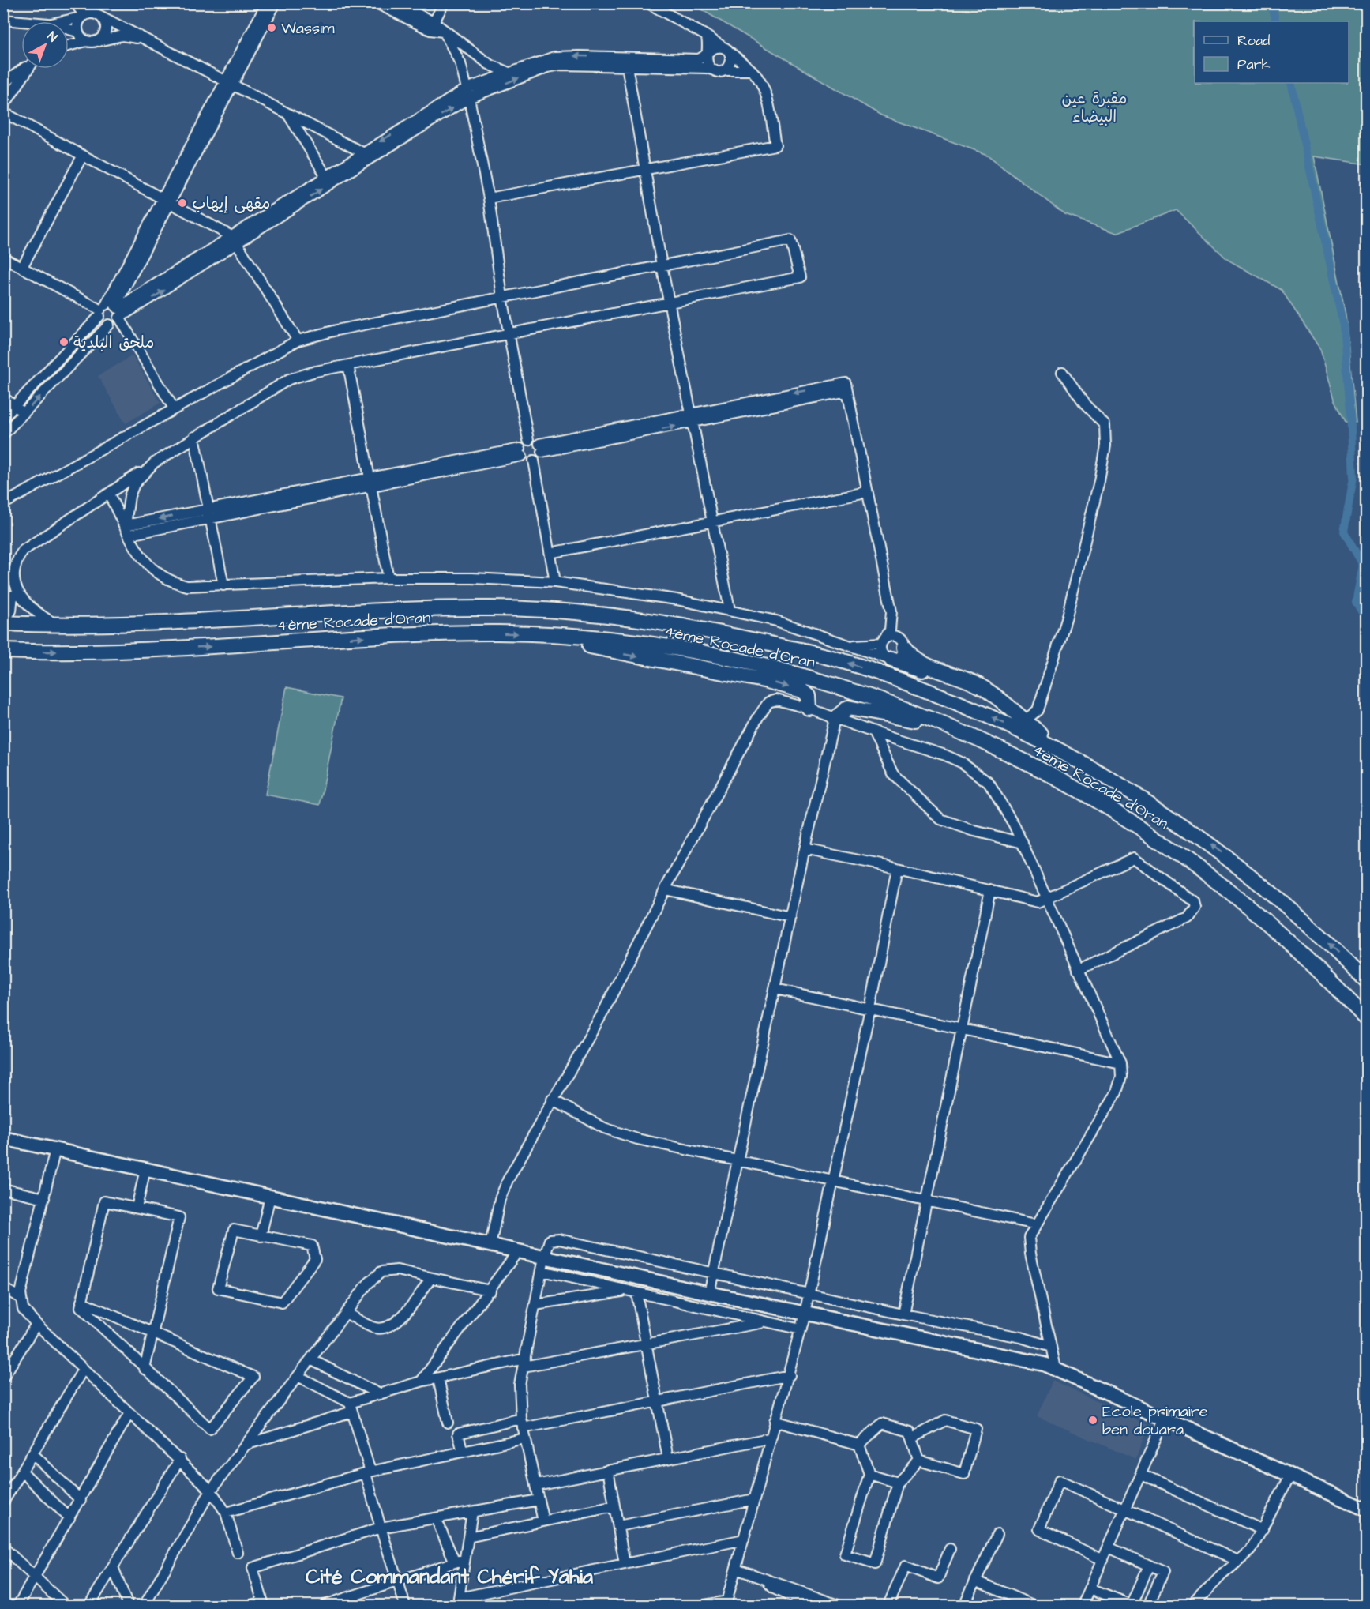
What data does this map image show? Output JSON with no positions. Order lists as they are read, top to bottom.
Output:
{
  "streets": {
    "highway": ["4ème Rocade d'Oran"]
  },
  "districts": ["Cité Commandant Chérif Yahia"],
  "parks": ["مقبرة عين البيضاء"],
  "places": [
    "Wassim",
    "مقهى إيهاب",
    "ملحق البلدية",
    "Ecole primaire ben douara"
  ],
  "legend": ["Road", "Park"],
  "north": "top right"
}
